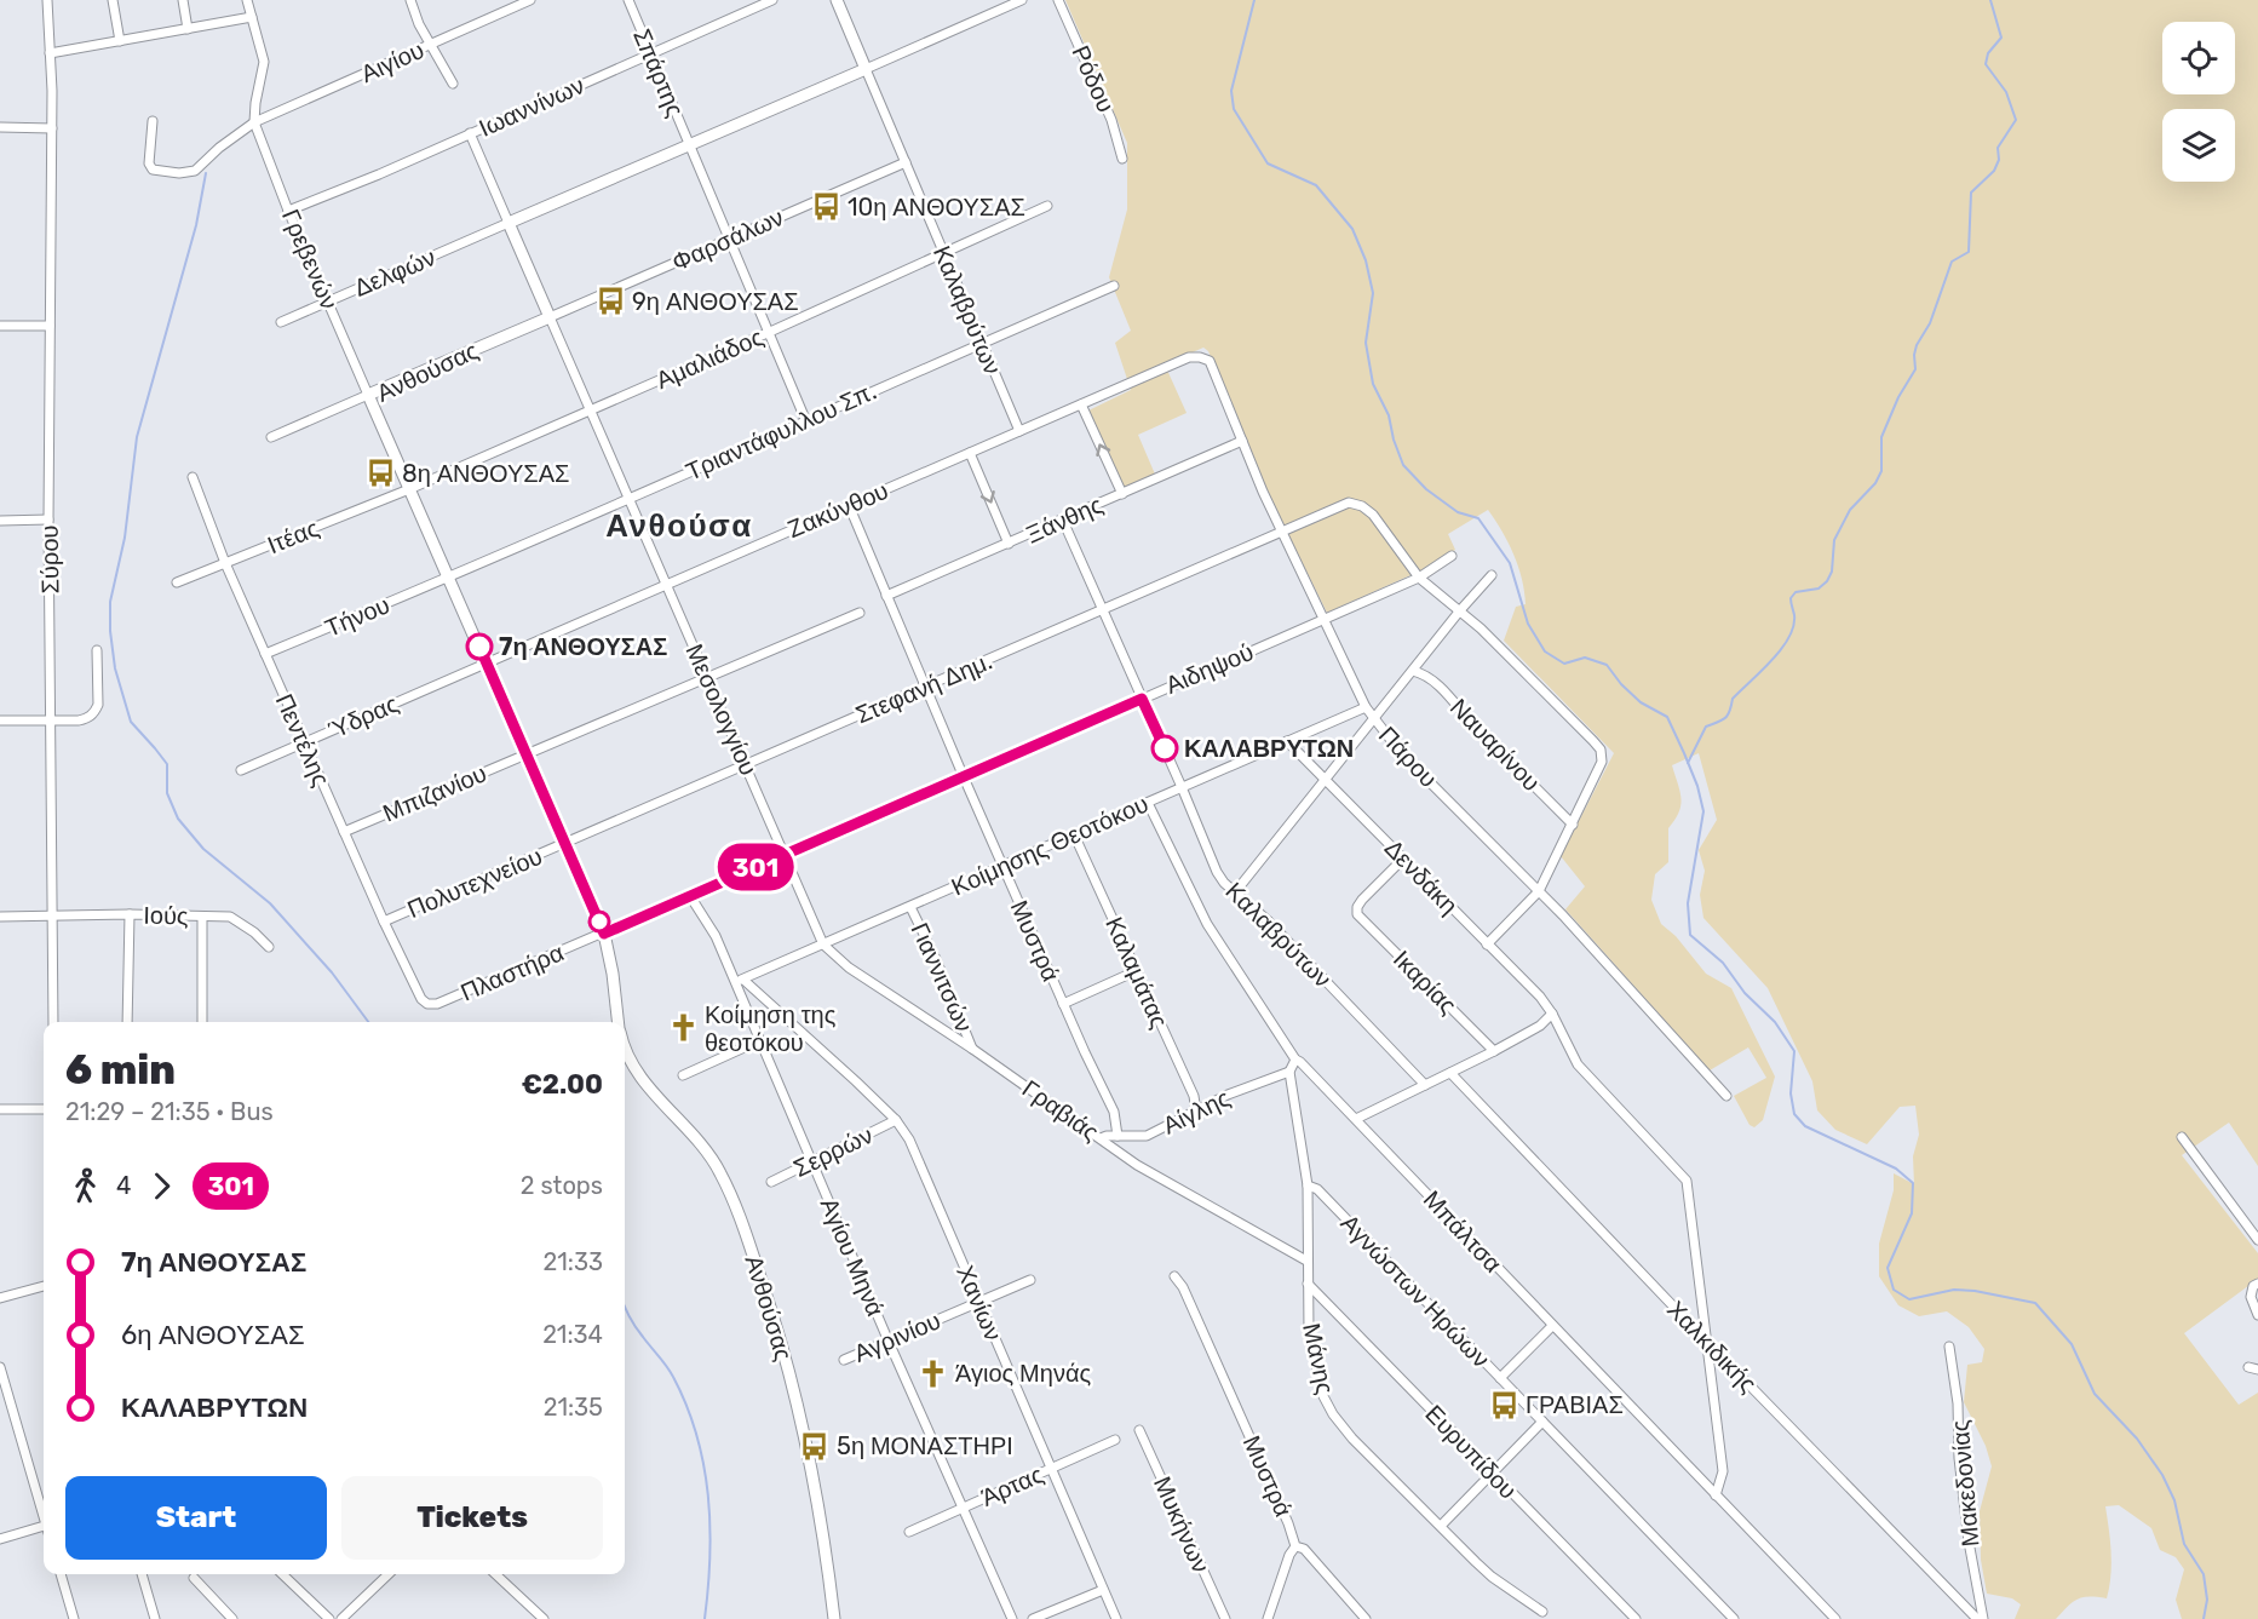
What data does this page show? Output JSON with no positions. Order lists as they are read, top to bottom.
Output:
{
  "streets": {
    "street": [
      "Αιγίου",
      "Σπάρτης",
      "Ρόδου",
      "Ιωαννίνων",
      "Φαρσάλων",
      "Γρεβενών",
      "Δελφών",
      "Καλαβρύτων",
      "Αμαλιάδος",
      "Ανθούσας",
      "Τριαντάφυλλου Σπ.",
      "Ζακύνθου",
      "Ξάνθης",
      "Ιτέας",
      "Σύρου",
      "Τήνου",
      "Αιδηψού",
      "Στεφανή Δημ.",
      "Μεσολογγίου",
      "Ύδρας",
      "Πεντέλης",
      "Ναυαρίνου",
      "Πάρου",
      "Μπιζανίου",
      "Κοίμησης Θεοτόκου",
      "Δενδάκη",
      "Πολυτεχνείου",
      "Ιούς",
      "Μυστρά",
      "Πλαστήρα",
      "Καλαμάτας",
      "Γιαννιτσών",
      "Ικαρίας",
      "Γραβιάς",
      "Αίγλης",
      "Σερρών",
      "Μπάλτσα",
      "Αγίου Μηνά",
      "Αγνώστων Ηρώων",
      "Χανίων",
      "Αγρινίου",
      "Χαλκιδικής",
      "Μάνης",
      "Ευρυπίδου",
      "Μακεδονίας",
      "Άρτας",
      "Μυκήνων"
    ]
  },
  "crossings": [
    ["Αιγίου", "Γρεβενών"],
    ["Σπάρτης", "Ιωαννίνων"],
    ["Ιωαννίνων", "Γρεβενών"],
    ["Φαρσάλων", "Καλαβρύτων"],
    ["Φαρσάλων", "Ανθούσας"],
    ["Φαρσάλων", "Μεσολογγίου"],
    ["Γρεβενών", "Δελφών"],
    ["Γρεβενών", "Ανθούσας"],
    ["Καλαβρύτων", "Αμαλιάδος"],
    ["Καλαβρύτων", "Τριαντάφυλλου Σπ."],
    ["Καλαβρύτων", "Ζακύνθου"],
    ["Καλαβρύτων", "Ξάνθης"],
    ["Καλαβρύτων", "Αιδηψού"],
    ["Καλαβρύτων", "Στεφανή Δημ."],
    ["Καλαβρύτων", "Κοίμησης Θεοτόκου"],
    ["Αμαλιάδος", "Ανθούσας"],
    ["Αμαλιάδος", "Ιτέας"],
    ["Αμαλιάδος", "Μεσολογγίου"],
    ["Ανθούσας", "Τριαντάφυλλου Σπ."],
    ["Ανθούσας", "Ζακύνθου"],
    ["Ανθούσας", "Ιτέας"],
    ["Ανθούσας", "Τήνου"],
    ["Ανθούσας", "Αιδηψού"],
    ["Ανθούσας", "Στεφανή Δημ."],
    ["Ανθούσας", "Μεσολογγίου"],
    ["Ανθούσας", "Ύδρας"],
    ["Ανθούσας", "Μπιζανίου"],
    ["Ανθούσας", "Πολυτεχνείου"],
    ["Ανθούσας", "Πλαστήρα"],
    ["Τριαντάφυλλου Σπ.", "Τήνου"],
    ["Τριαντάφυλλου Σπ.", "Μεσολογγίου"],
    ["Ζακύνθου", "Μεσολογγίου"],
    ["Ζακύνθου", "Ύδρας"],
    ["Ζακύνθου", "Πάρου"],
    ["Ζακύνθου", "Μυστρά"],
    ["Ξάνθης", "Πάρου"],
    ["Ξάνθης", "Μυστρά"],
    ["Ιτέας", "Πεντέλης"],
    ["Σύρου", "Ιούς"],
    ["Τήνου", "Πεντέλης"],
    ["Αιδηψού", "Στεφανή Δημ."],
    ["Αιδηψού", "Μεσολογγίου"],
    ["Αιδηψού", "Πάρου"],
    ["Αιδηψού", "Μυστρά"],
    ["Αιδηψού", "Πλαστήρα"],
    ["Αιδηψού", "Αγίου Μηνά"],
    ["Στεφανή Δημ.", "Μεσολογγίου"],
    ["Στεφανή Δημ.", "Πάρου"],
    ["Στεφανή Δημ.", "Πολυτεχνείου"],
    ["Στεφανή Δημ.", "Μυστρά"],
    ["Μεσολογγίου", "Κοίμησης Θεοτόκου"],
    ["Μεσολογγίου", "Γραβιάς"],
    ["Ύδρας", "Πεντέλης"],
    ["Πεντέλης", "Μπιζανίου"],
    ["Πεντέλης", "Πολυτεχνείου"],
    ["Πεντέλης", "Πλαστήρα"],
    ["Πάρου", "Κοίμησης Θεοτόκου"],
    ["Κοίμησης Θεοτόκου", "Δενδάκη"],
    ["Κοίμησης Θεοτόκου", "Μυστρά"],
    ["Κοίμησης Θεοτόκου", "Καλαμάτας"],
    ["Κοίμησης Θεοτόκου", "Γιαννιτσών"],
    ["Κοίμησης Θεοτόκου", "Γραβιάς"],
    ["Κοίμησης Θεοτόκου", "Μπάλτσα"],
    ["Κοίμησης Θεοτόκου", "Αγίου Μηνά"],
    ["Κοίμησης Θεοτόκου", "Χανίων"],
    ["Δενδάκη", "Ικαρίας"],
    ["Δενδάκη", "Χαλκιδικής"],
    ["Μυστρά", "Αίγλης"],
    ["Καλαμάτας", "Αίγλης"],
    ["Γιαννιτσών", "Γραβιάς"],
    ["Γραβιάς", "Αίγλης"],
    ["Γραβιάς", "Μάνης"],
    ["Αίγλης", "Μάνης"],
    ["Σερρών", "Αγίου Μηνά"],
    ["Σερρών", "Χανίων"],
    ["Αγίου Μηνά", "Χανίων"],
    ["Αγίου Μηνά", "Αγρινίου"],
    ["Αγίου Μηνά", "Άρτας"],
    ["Αγνώστων Ηρώων", "Μάνης"],
    ["Χανίων", "Αγρινίου"],
    ["Χανίων", "Άρτας"],
    ["Μάνης", "Ευρυπίδου"]
  ],
  "districts": ["Ανθούσα"],
  "places": {
    "bus stop": [
      "10η ΑΝΘΟΥΣΑΣ",
      "9η ΑΝΘΟΥΣΑΣ",
      "8η ΑΝΘΟΥΣΑΣ",
      "ΓΡΑΒΙΑΣ",
      "5η ΜΟΝΑΣΤΗΡΙ"
    ],
    "other": ["7η ΑΝΘΟΥΣΑΣ", "ΚΑΛΑΒΡΥΤΩΝ"],
    "church": ["Κοίμηση της θεοτόκου", "Άγιος Μηνάς"]
  },
  "lines": ["bus line 301"],
  "page": {
    "on_map": "301",
    "heading": ["6 min", "21:29 – 21:35 · Bus", "€2.00"],
    "legs": ["4", "301", "2 stops"],
    "list": [
      {
        "name": "7η ΑΝΘΟΥΣΑΣ",
        "value": "21:33"
      },
      {
        "name": "6η ΑΝΘΟΥΣΑΣ",
        "value": "21:34"
      },
      {
        "name": "ΚΑΛΑΒΡΥΤΩΝ",
        "value": "21:35"
      }
    ],
    "buttons": ["Start", "Tickets"]
  }
}
